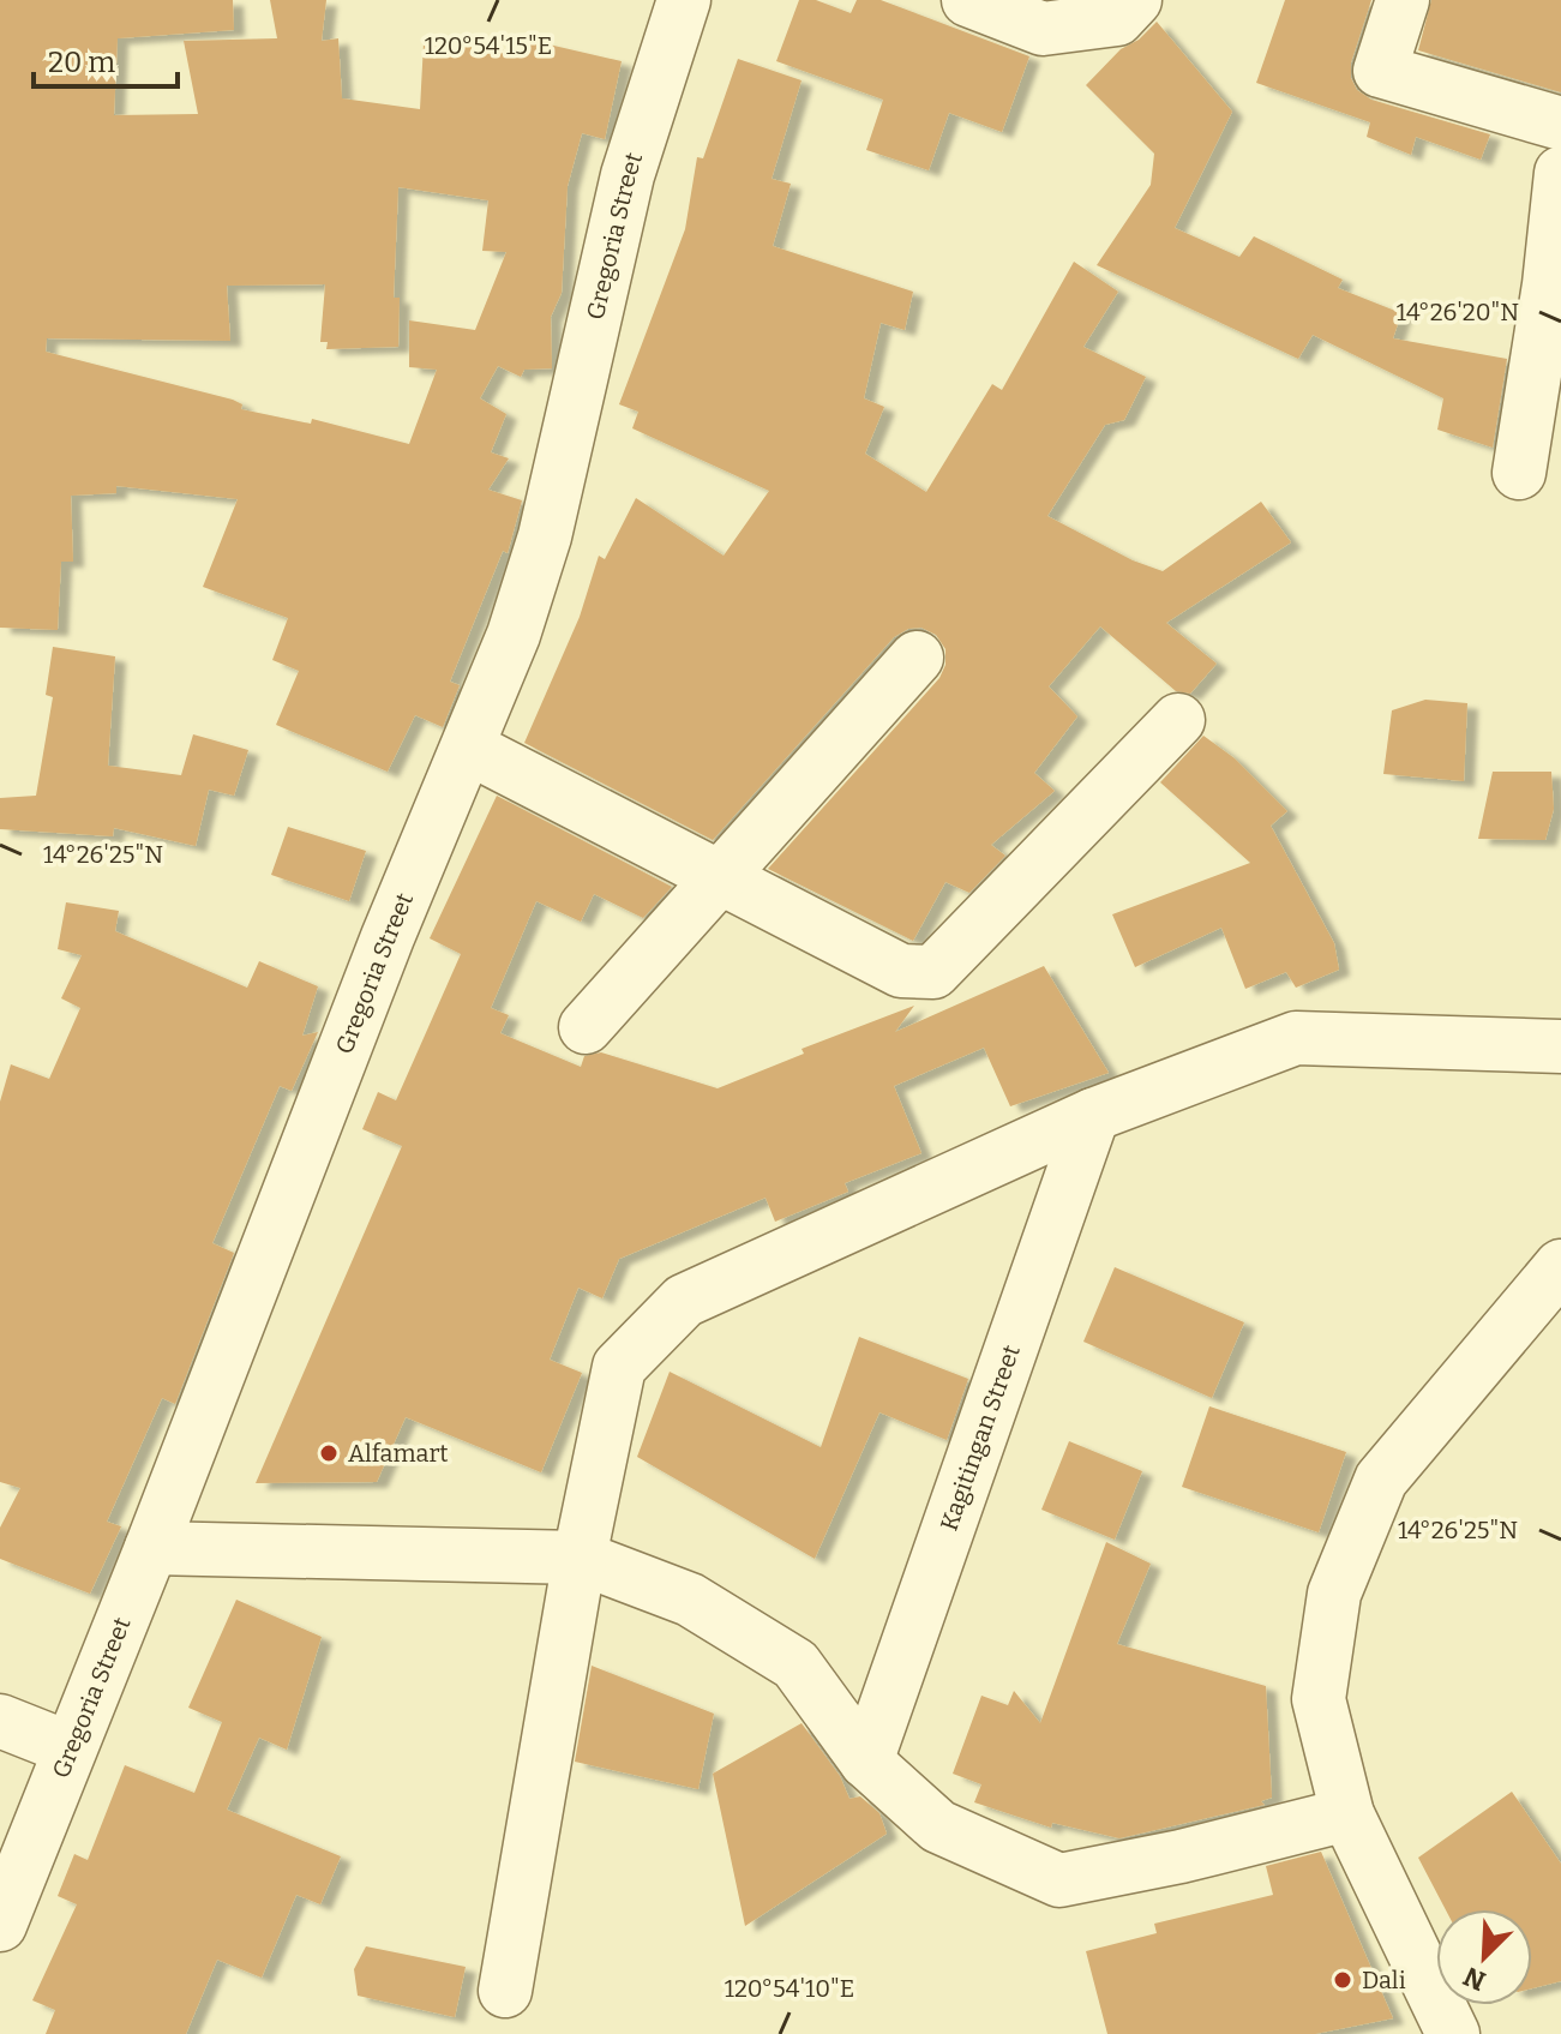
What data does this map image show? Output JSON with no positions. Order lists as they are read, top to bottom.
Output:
{
  "streets": {
    "street": ["Gregoria Street", "Kagitingan Street"]
  },
  "places": ["Alfamart", "Dali"],
  "scale_bar": "20 m",
  "north": "bottom left",
  "coordinates": [
    "120°54'15\"E",
    "14°26'20\"N",
    "14°26'25\"N",
    "120°54'10\"E"
  ]
}
